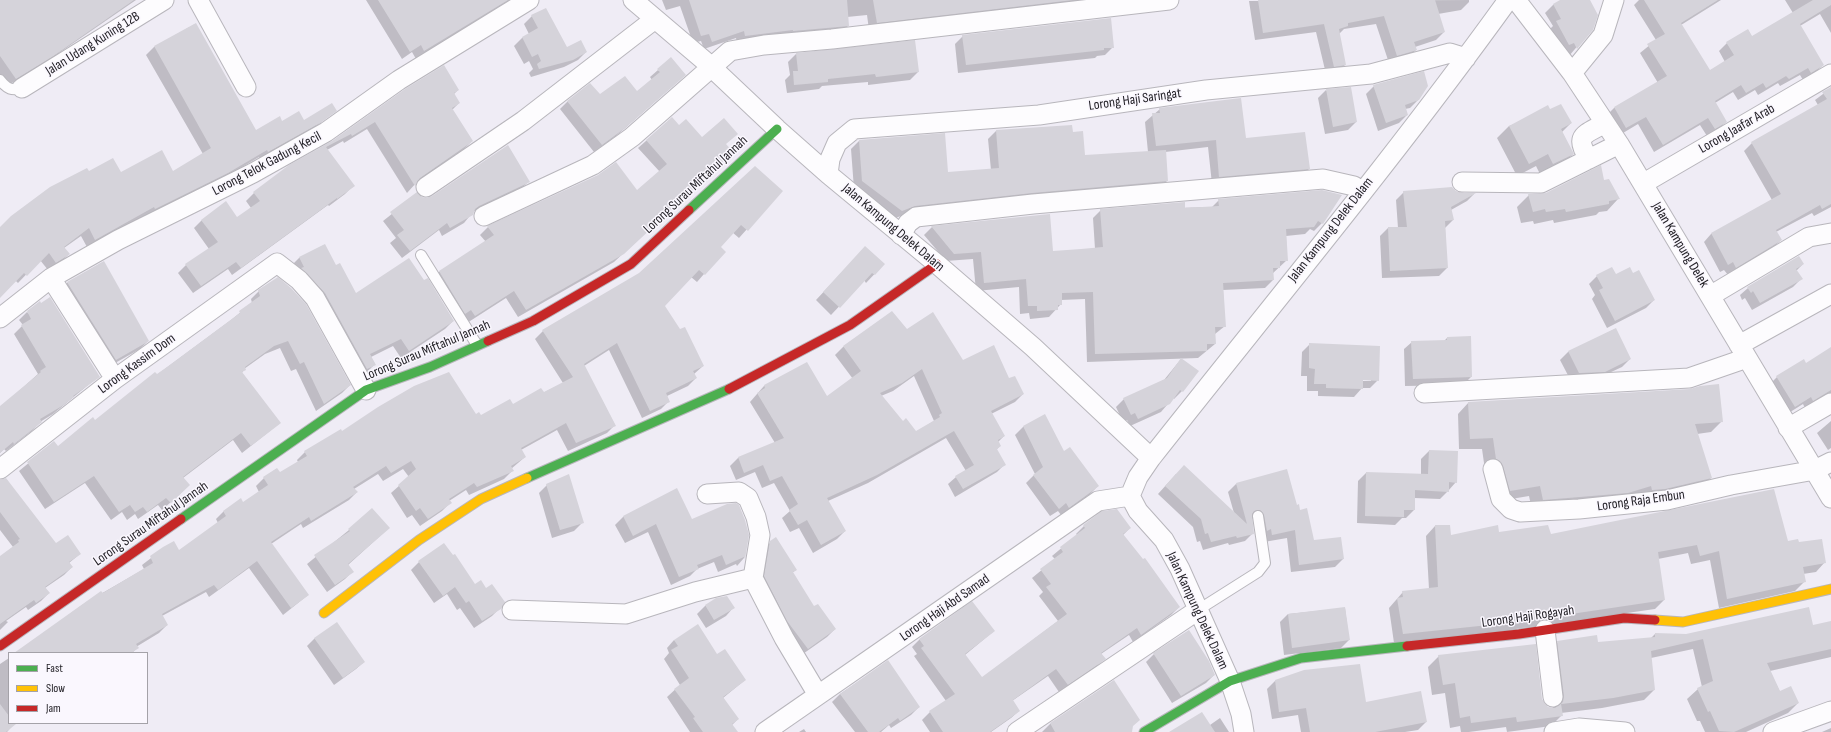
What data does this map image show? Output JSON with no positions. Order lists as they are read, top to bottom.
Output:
{
  "streets": {
    "street": [
      "Jalan Udang Kuning 12B",
      "Lorong Haji Saringat",
      "Lorong Jaafar Arab",
      "Lorong Telok Gadung Kecil",
      "Lorong Surau Miftahul Jannah",
      "Jalan Kampung Delek Dalam",
      "Jalan Kampung Delek",
      "Lorong Kassim Dom",
      "Lorong Raja Embun",
      "Lorong Haji Abd Samad",
      "Lorong Haji Rogayah"
    ]
  },
  "crossings": [
    ["Lorong Haji Saringat", "Jalan Kampung Delek Dalam"],
    ["Lorong Jaafar Arab", "Jalan Kampung Delek"],
    ["Lorong Surau Miftahul Jannah", "Jalan Kampung Delek Dalam"],
    ["Lorong Surau Miftahul Jannah", "Lorong Kassim Dom"],
    ["Jalan Kampung Delek Dalam", "Lorong Haji Abd Samad"],
    ["Jalan Kampung Delek Dalam", "Lorong Haji Rogayah"],
    ["Jalan Kampung Delek", "Lorong Raja Embun"]
  ],
  "legend": ["Fast", "Slow", "Jam"]
}
